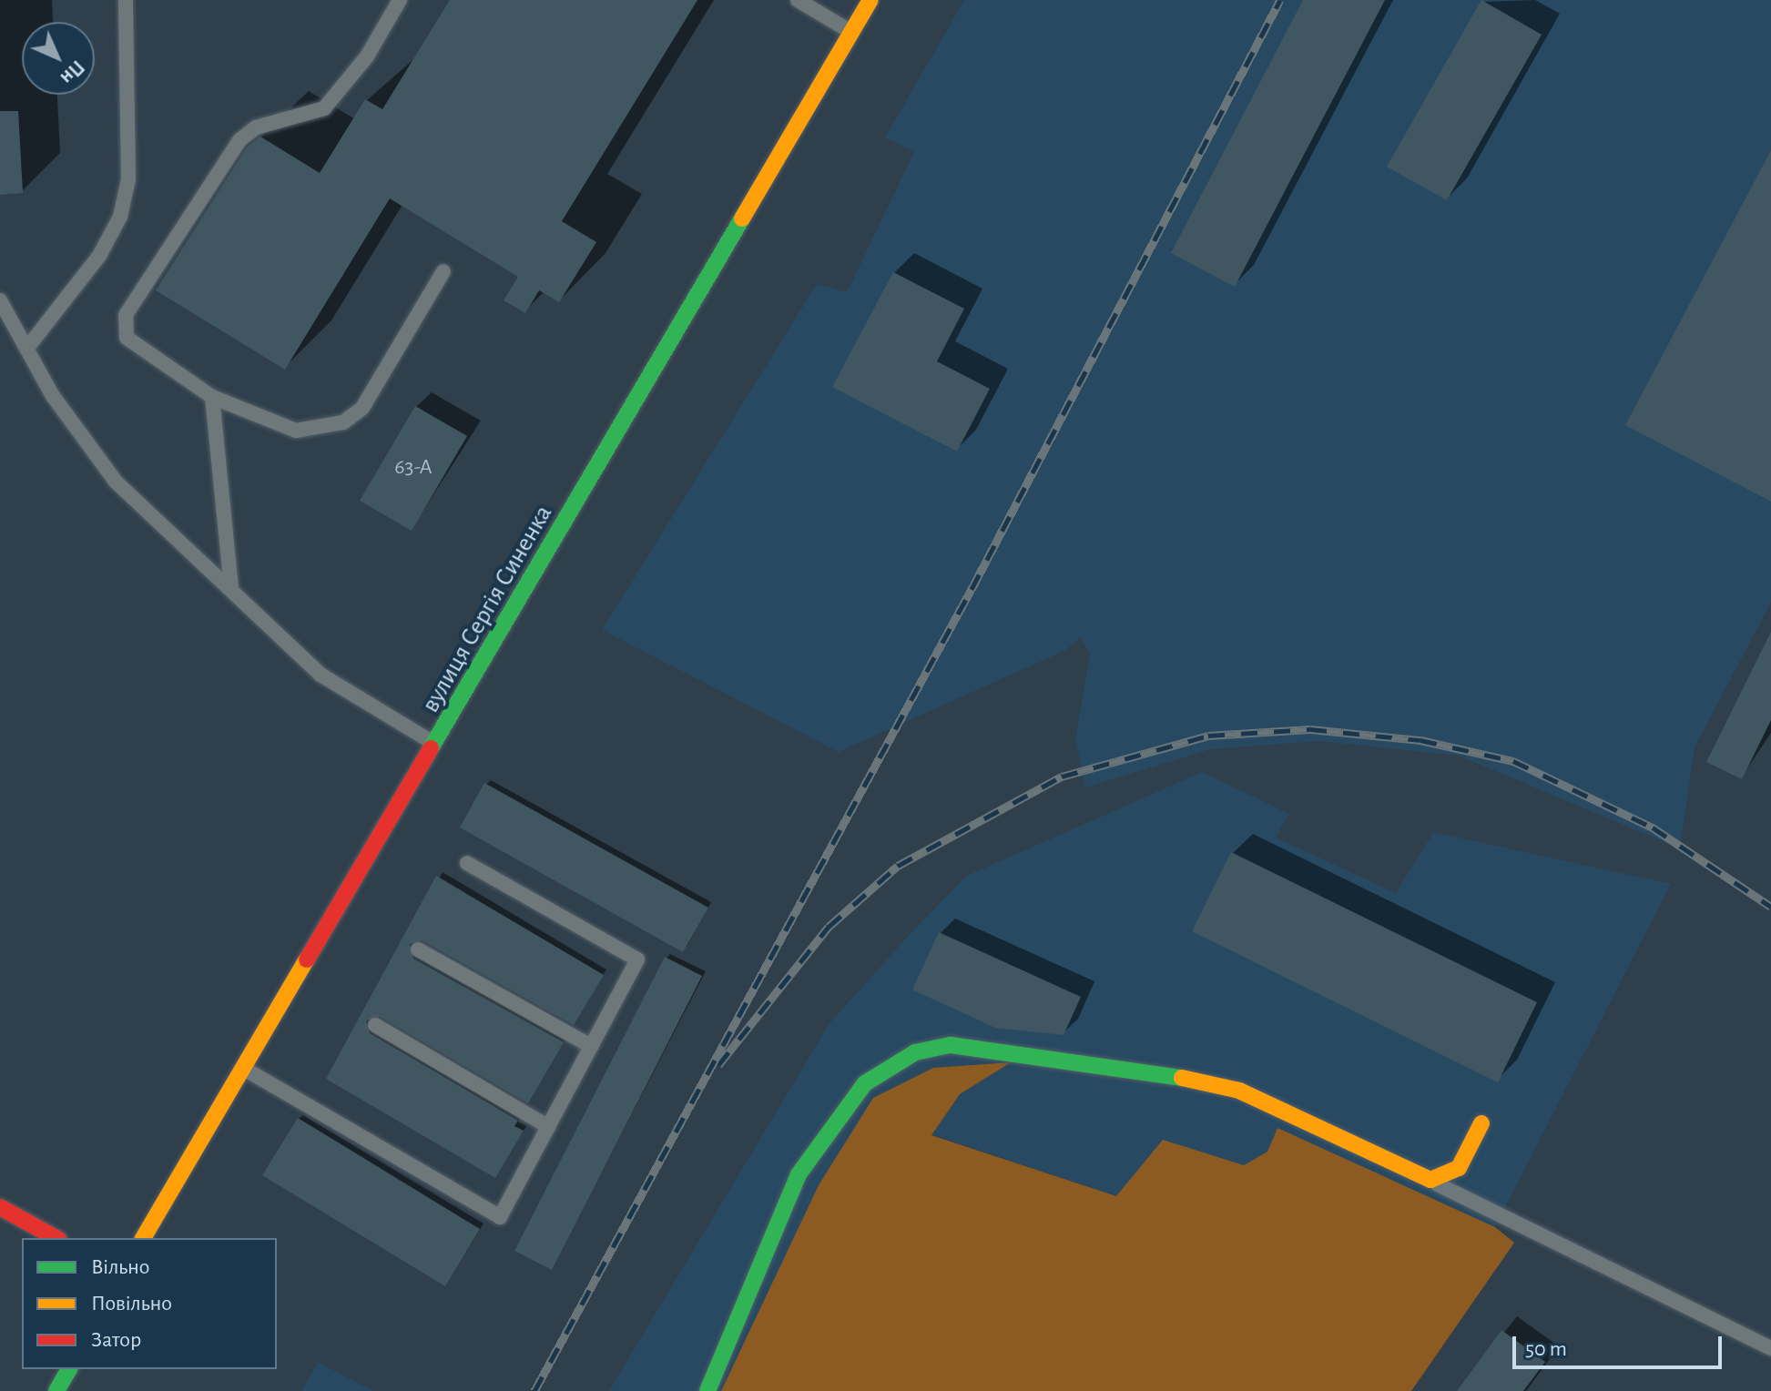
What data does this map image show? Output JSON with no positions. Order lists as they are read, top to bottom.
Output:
{
  "streets": {
    "street": ["вулиця Сергія Синенка"]
  },
  "house_numbers": ["63-А"],
  "legend": ["Вільно", "Повільно", "Затор"],
  "scale_bar": "50 m",
  "north": "bottom right"
}
